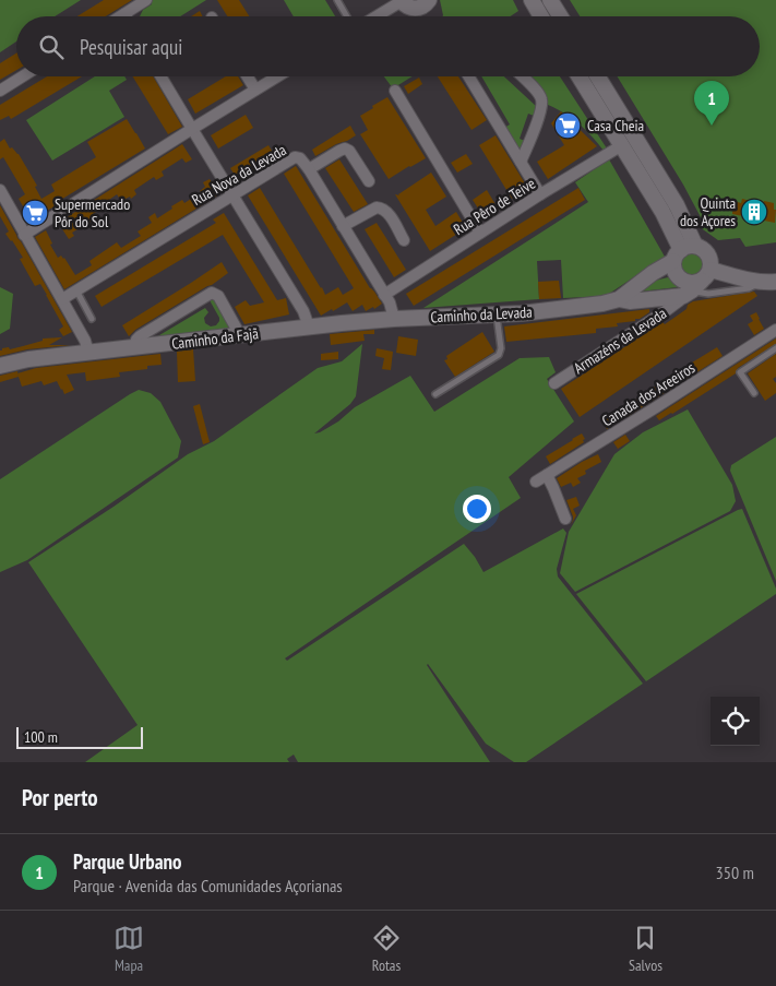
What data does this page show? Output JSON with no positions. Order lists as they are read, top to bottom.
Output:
{
  "streets": {
    "street": [
      "Rua Nova da Levada",
      "Rua Pêro de Teive",
      "Caminho da Levada",
      "Caminho da Fajã",
      "Armazéns da Levada",
      "Canada dos Areeiros"
    ]
  },
  "crossings": [
    ["Caminho da Levada", "Caminho da Fajã"],
    ["Caminho da Levada", "Armazéns da Levada"]
  ],
  "places": {
    "supermarket": ["Casa Cheia", "Supermercado Pôr do Sol"],
    "building": ["Quinta dos Açores"]
  },
  "scale_bar": "100 m",
  "page": {
    "search": "Pesquisar aqui",
    "pins": "1",
    "scale": "100 m",
    "heading": "Por perto",
    "list": [
      {
        "mark": "1",
        "name": "Parque Urbano",
        "note": "Parque · Avenida das Comunidades Açorianas",
        "value": "350 m"
      }
    ],
    "nav": ["Mapa", "Rotas", "Salvos"]
  }
}
